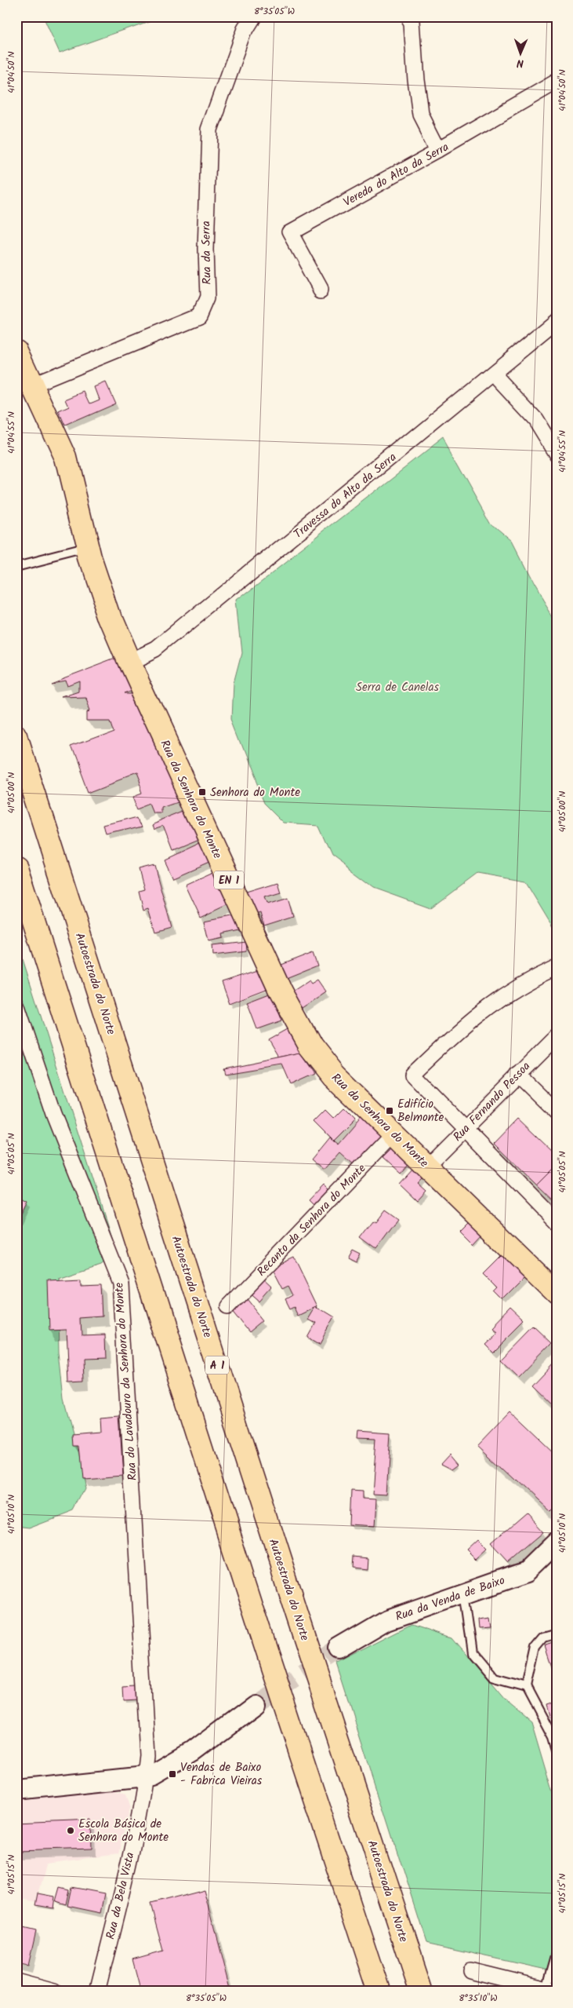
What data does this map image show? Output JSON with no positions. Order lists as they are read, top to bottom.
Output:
{
  "streets": {
    "main road": [
      "Rua da Senhora do Monte",
      "EN 1",
      "Autoestrada do Norte",
      "A 1"
    ],
    "street": [
      "Vereda do Alto da Serra",
      "Rua da Serra",
      "Travessa do Alto da Serra",
      "Rua Fernando Pessoa",
      "Recanto da Senhora do Monte",
      "Rua do Lavadouro da Senhora do Monte",
      "Rua da Venda de Baixo",
      "Rua da Bela Vista"
    ]
  },
  "crossings": [
    ["Rua da Serra", "Rua da Senhora do Monte"],
    ["Travessa do Alto da Serra", "Rua da Senhora do Monte"],
    ["Rua da Senhora do Monte", "Rua Fernando Pessoa"],
    ["Rua da Senhora do Monte", "Recanto da Senhora do Monte"],
    ["Rua do Lavadouro da Senhora do Monte", "Rua da Bela Vista"]
  ],
  "parks": ["Serra de Canelas"],
  "places": {
    "transit": ["Senhora do Monte", "Edifício Belmonte", "Vendas de Baixo - Fabrica Vieiras"],
    "other": ["Escola Básica de Senhora do Monte"]
  },
  "north": "bottom",
  "coordinates": [
    "8°35'05\"W",
    "41°04'50\"N",
    "41°04'55\"N",
    "41°05'00\"N",
    "41°05'05\"N",
    "41°05'10\"N",
    "41°05'15\"N",
    "8°35'10\"W"
  ]
}
